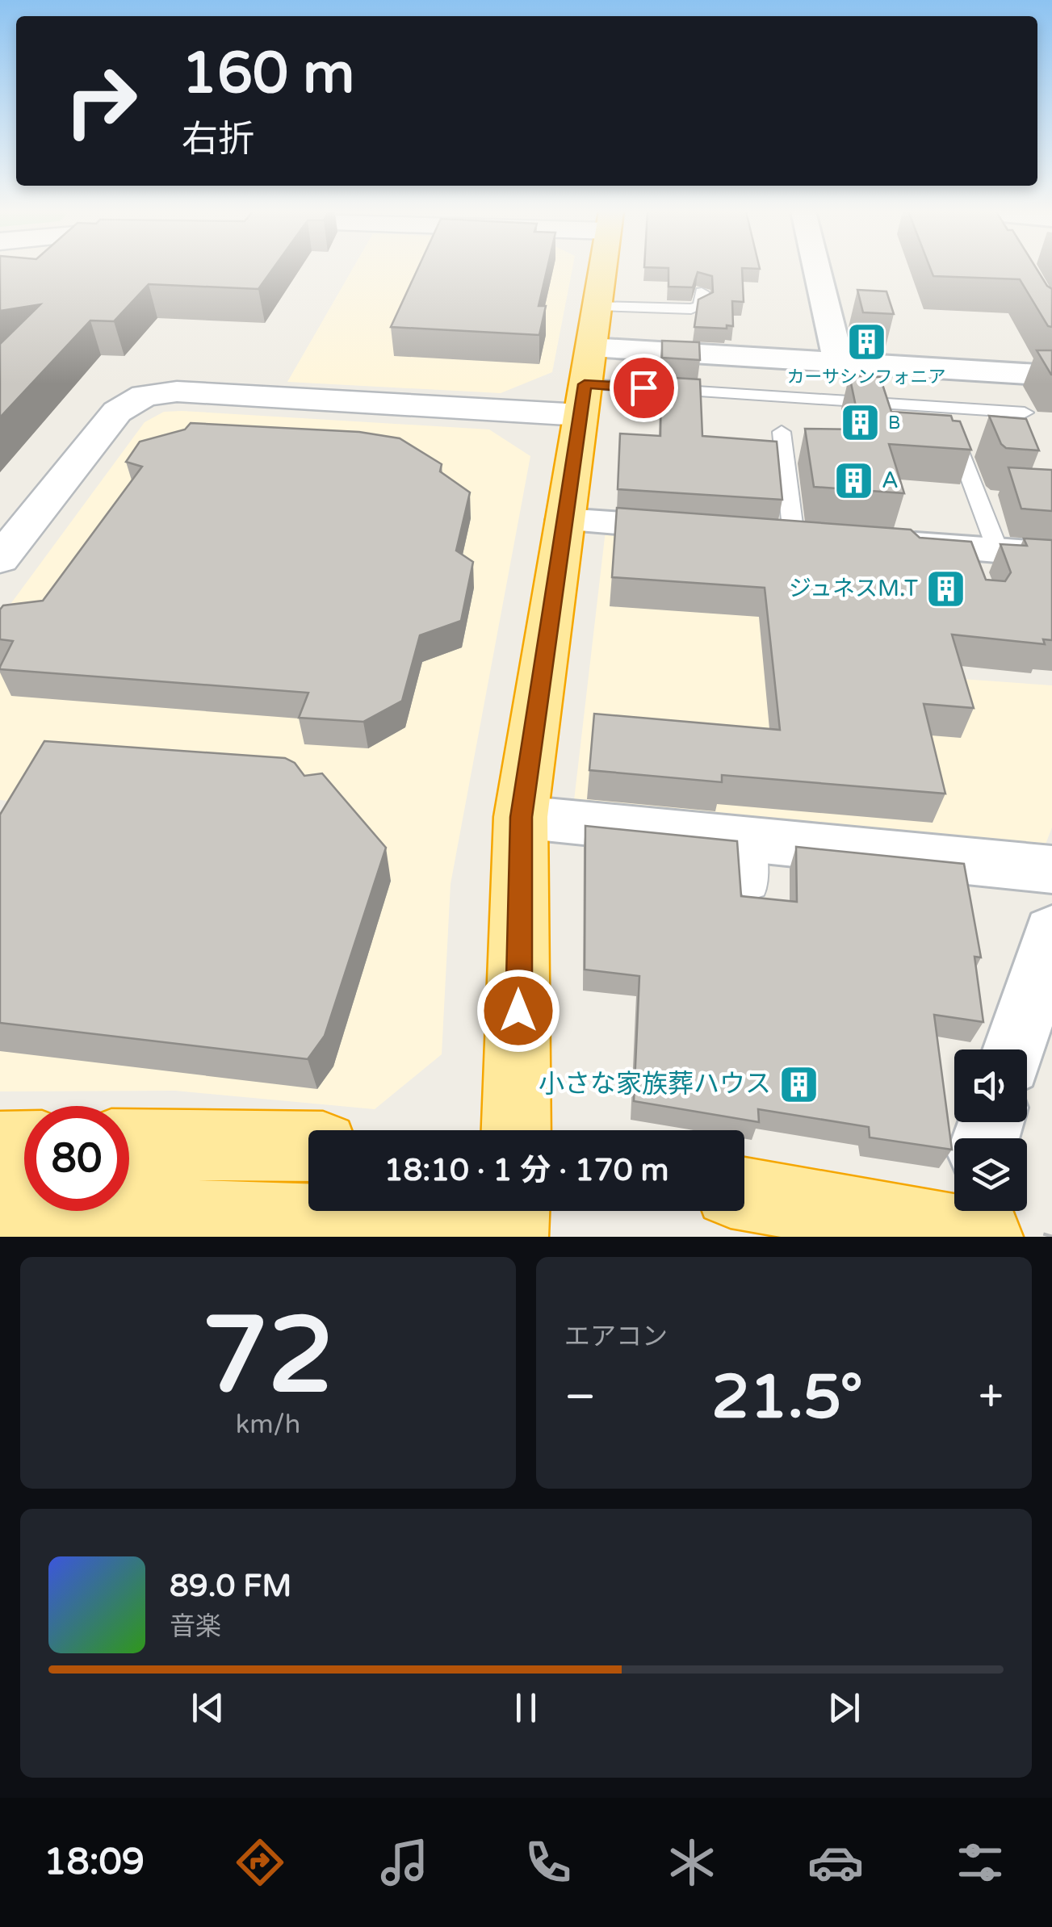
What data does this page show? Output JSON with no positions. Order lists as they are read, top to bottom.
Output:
{
  "places": {
    "building": [
      "カーサシンフォニア",
      "B",
      "A",
      "ジュネスM.T",
      "小さな家族葬ハウス"
    ]
  },
  "page": {
    "turn": ["160 m", "右折"],
    "limit": "80",
    "trip": "18:10 · 1 分 · 170 m",
    "tile": [
      ["72", "km/h"],
      "エアコン"
    ],
    "heat": ["−", "21.5°", "+"],
    "song": ["89.0 FM", "音楽"],
    "tabs": "18:09"
  }
}
